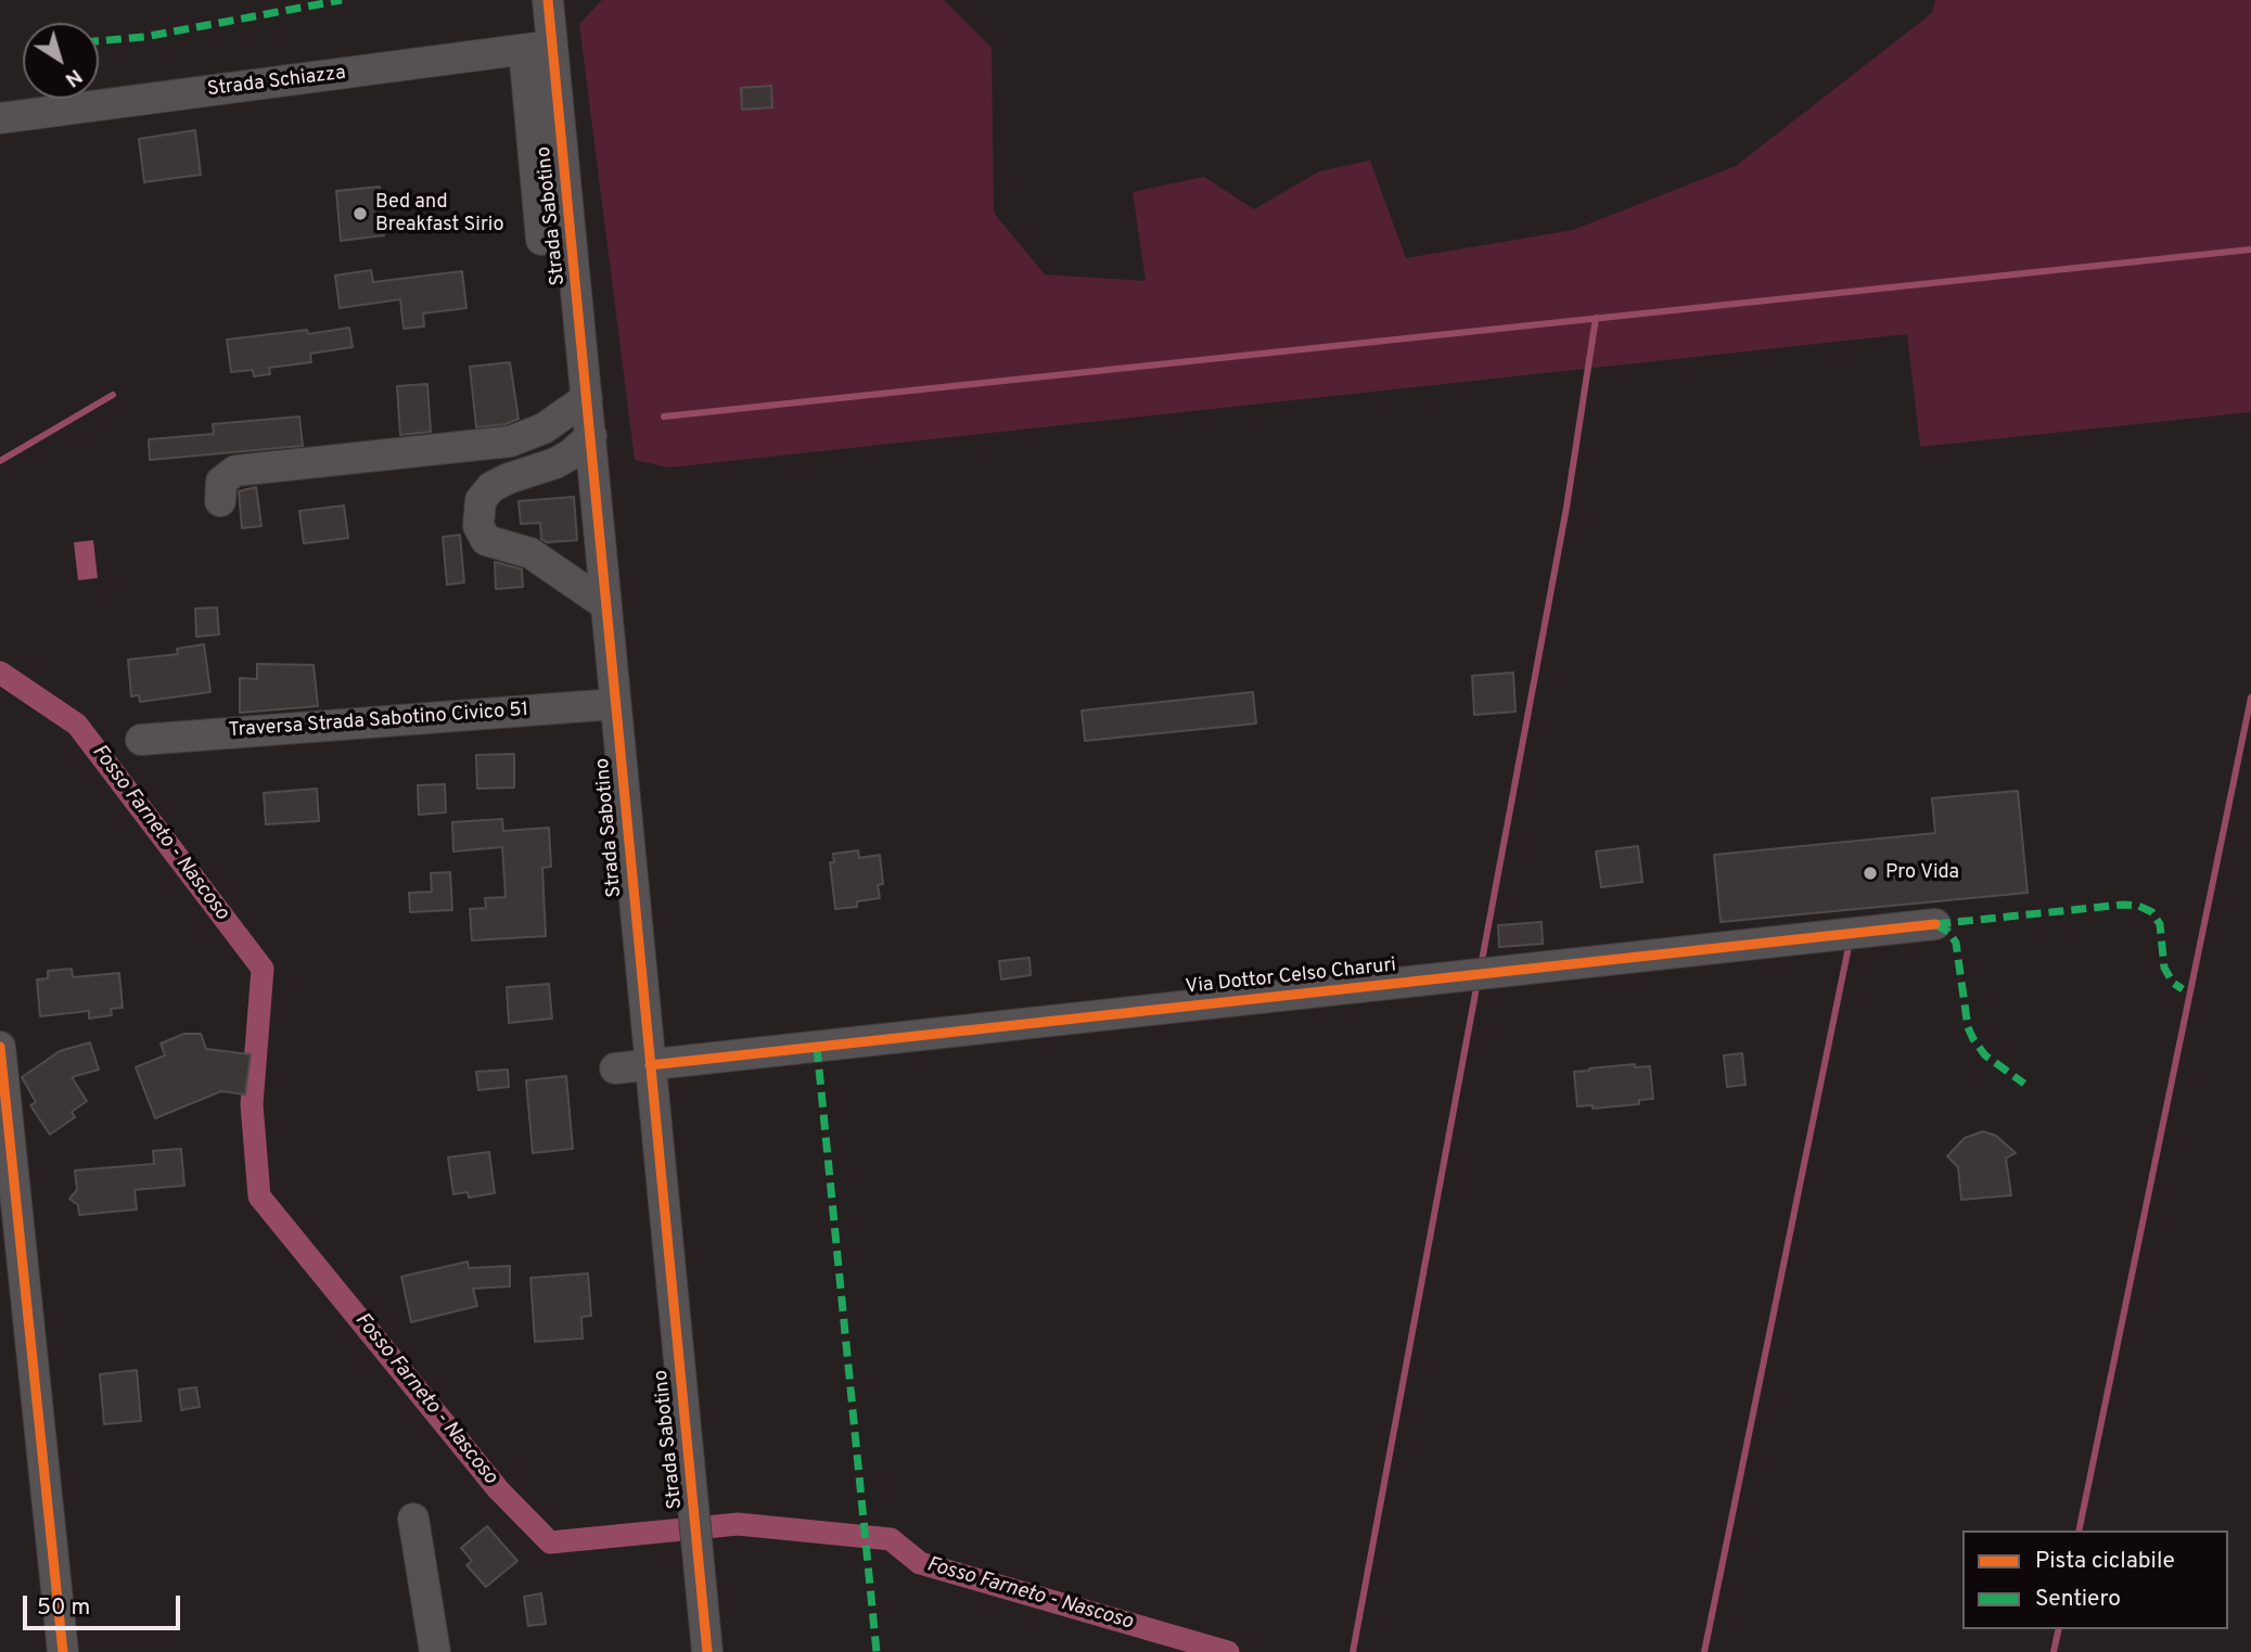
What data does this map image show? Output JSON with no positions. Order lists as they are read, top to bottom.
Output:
{
  "streets": {
    "street": [
      "Strada Schiazza",
      "Strada Sabotino",
      "Traversa Strada Sabotino Civico 51",
      "Via Dottor Celso Charuri"
    ]
  },
  "crossings": [
    ["Strada Schiazza", "Strada Sabotino"],
    ["Strada Sabotino", "Traversa Strada Sabotino Civico 51"],
    ["Strada Sabotino", "Via Dottor Celso Charuri"]
  ],
  "water": ["Fosso Farneto - Nascoso"],
  "places": ["Bed and Breakfast Sirio", "Pro Vida"],
  "legend": ["Pista ciclabile", "Sentiero"],
  "scale_bar": "50 m",
  "north": "bottom right"
}
